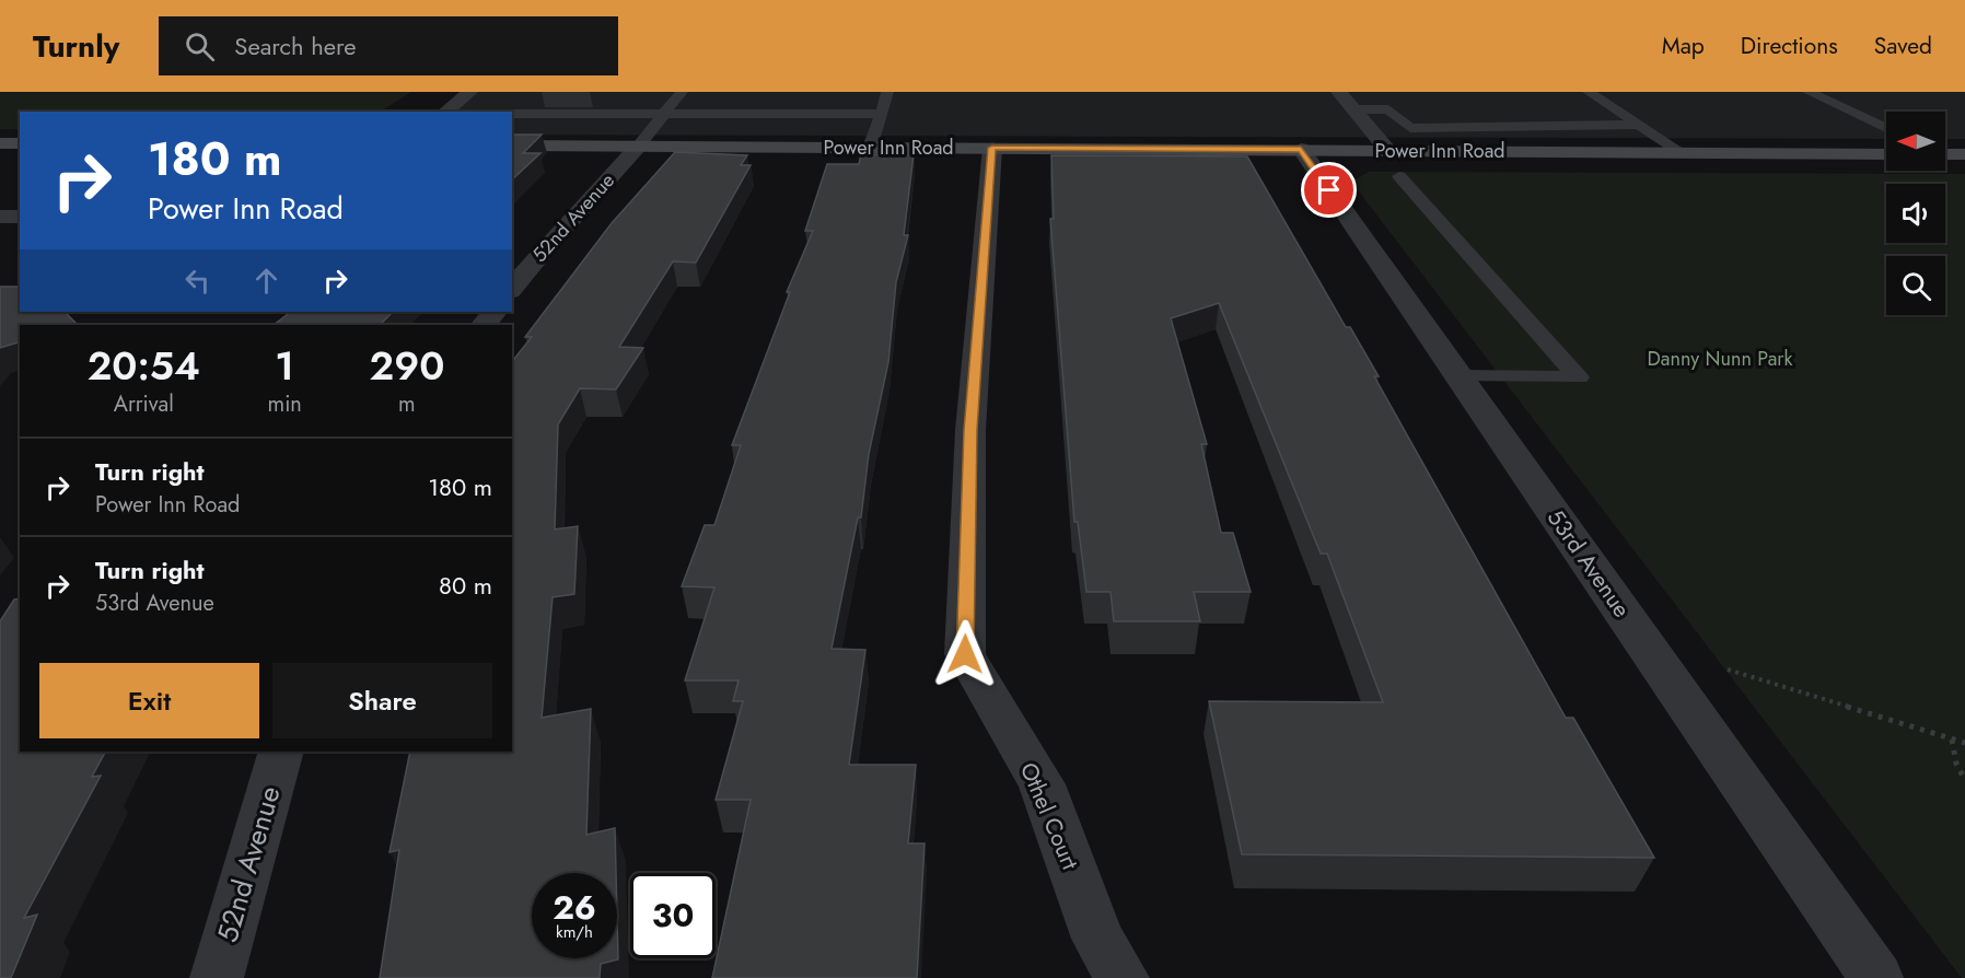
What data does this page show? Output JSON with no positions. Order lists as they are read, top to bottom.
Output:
{
  "streets": {
    "main road": ["Power Inn Road"],
    "street": ["52nd Avenue", "53rd Avenue", "Othel Court"]
  },
  "crossings": [
    ["Power Inn Road", "52nd Avenue"],
    ["Power Inn Road", "53rd Avenue"],
    ["Power Inn Road", "Othel Court"]
  ],
  "parks": ["Danny Nunn Park"],
  "north": "left",
  "page": {
    "header": "Turnly",
    "search": "Search here",
    "nav": ["Map", "Directions", "Saved"],
    "turn": ["180 m", "Power Inn Road"],
    "eta": [
      "20:54",
      "Arrival",
      "1",
      "min",
      "290",
      "m"
    ],
    "list": [
      {
        "name": "Turn right",
        "note": "Power Inn Road",
        "value": "180 m"
      },
      {
        "name": "Turn right",
        "note": "53rd Avenue",
        "value": "80 m"
      }
    ],
    "buttons": ["Exit", "Share"],
    "speed": "26 km/h",
    "limit": "30"
  }
}
